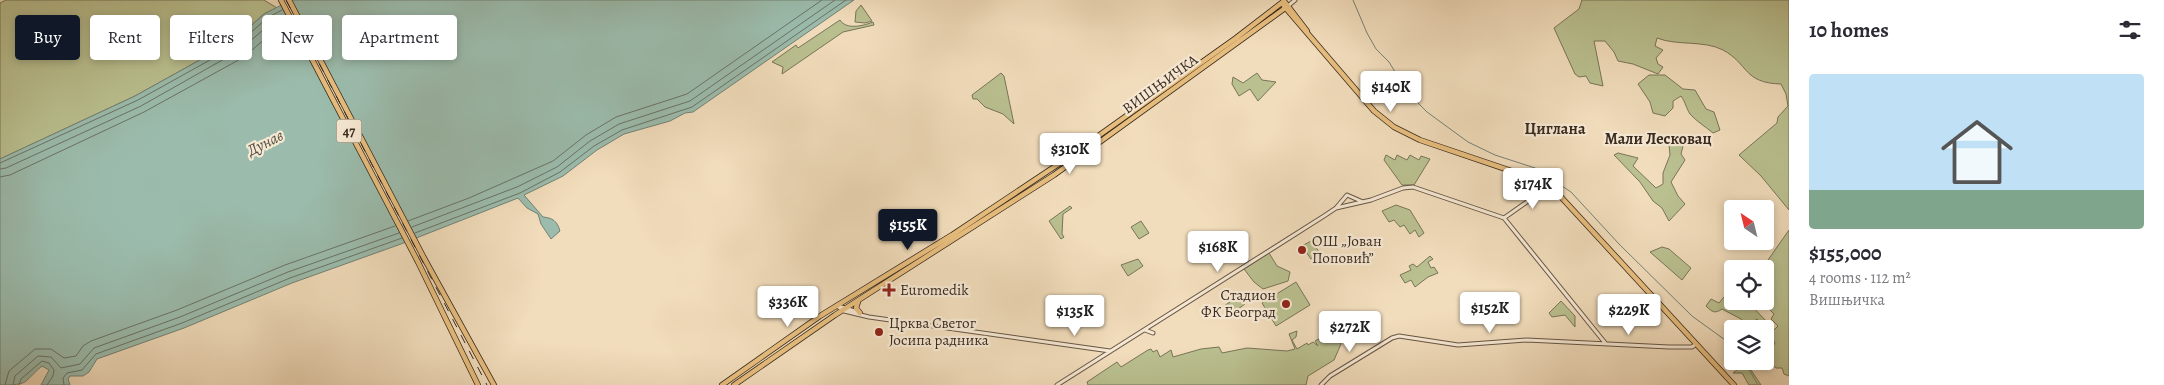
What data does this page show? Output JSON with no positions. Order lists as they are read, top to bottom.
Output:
{
  "streets": {
    "main road": ["ВИШЊИЧКА", "47"]
  },
  "districts": ["Циглана", "Мали Лесковац"],
  "water": ["Дунав"],
  "places": {
    "other": ["ОШ „Јован Поповић”", "Стадион ФК Београд", "Црква Светог Јосипа радника"],
    "health": ["Euromedik"]
  },
  "north": "top left",
  "page": {
    "heading": "10 homes",
    "chip": [
      "Buy",
      "Rent",
      "Filters",
      "New",
      "Apartment"
    ],
    "list": [
      {
        "name": "$155,000",
        "note": "4 rooms · 112 m² · Вишњичка"
      }
    ],
    "price": [
      "$140K",
      "$310K",
      "$174K",
      "$155K",
      "$168K",
      "$336K",
      "$152K",
      "$229K",
      "$135K",
      "$272K"
    ]
  }
}
